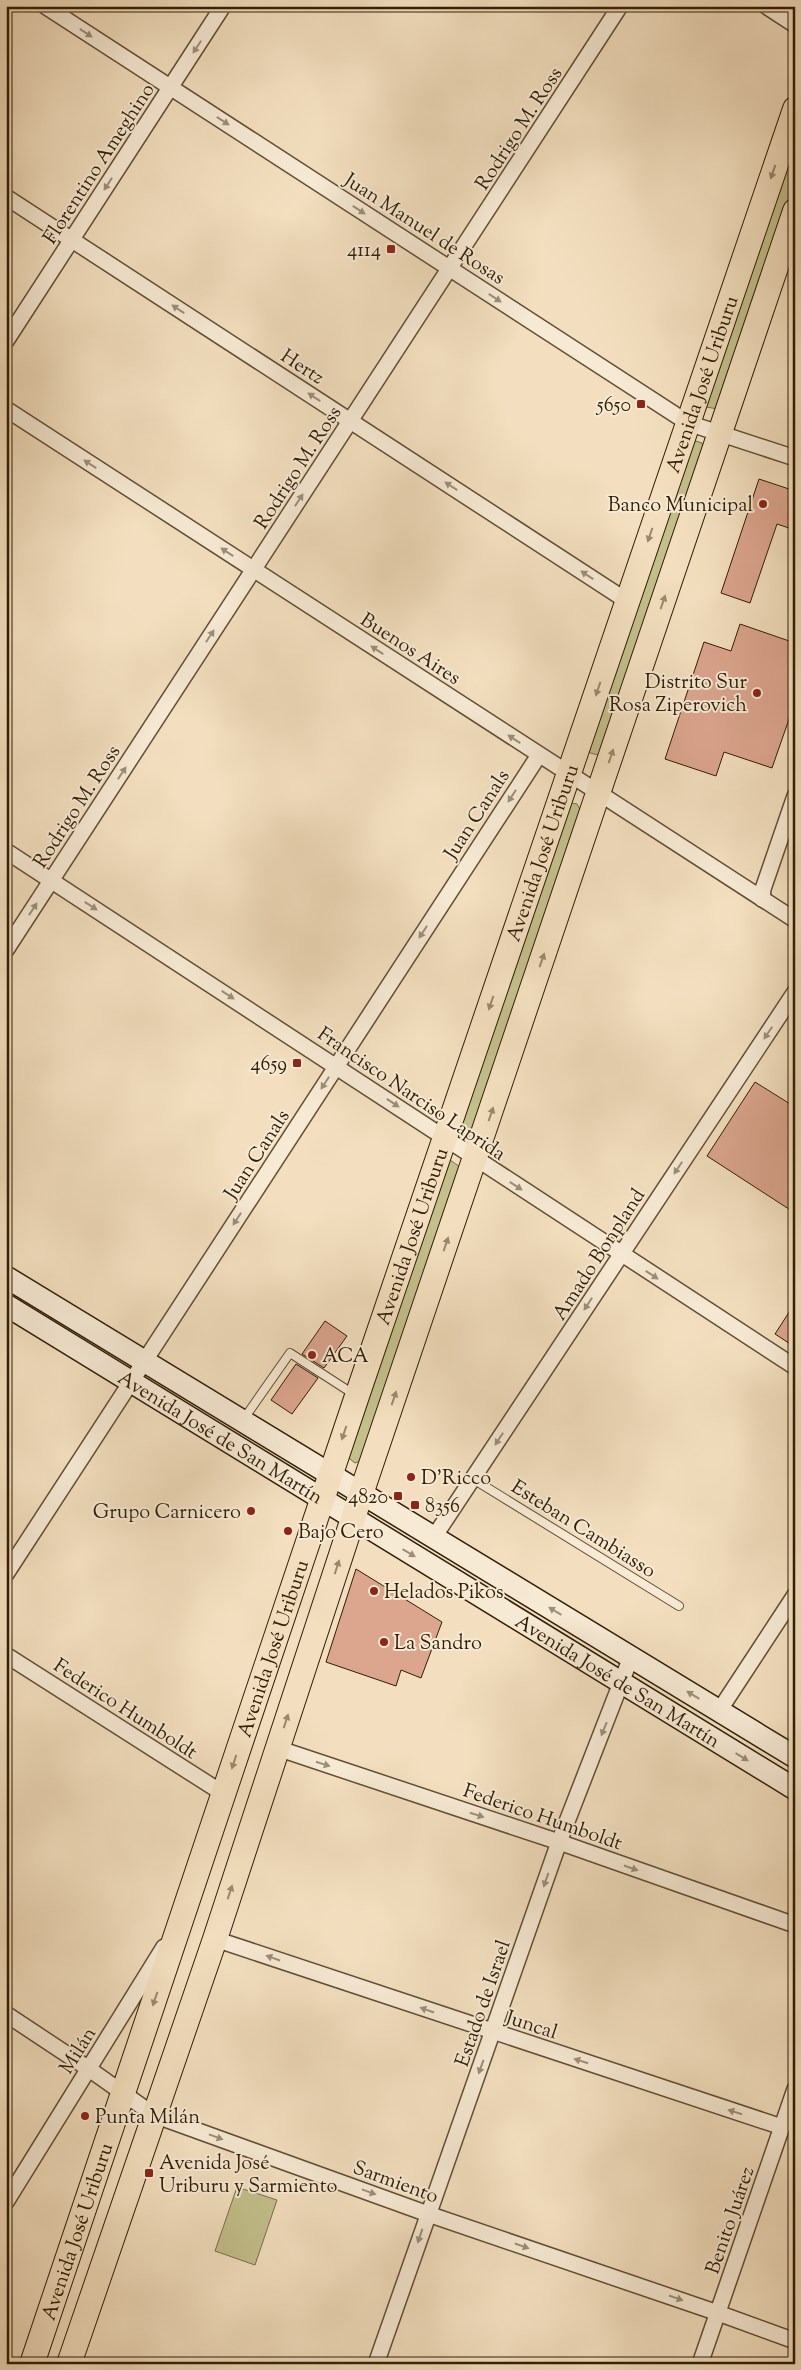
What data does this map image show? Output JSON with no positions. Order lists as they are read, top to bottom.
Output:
{
  "streets": {
    "main road": ["Avenida José Uriburu", "Avenida José de San Martín"],
    "street": [
      "Rodrigo M. Ross",
      "Florentino Ameghino",
      "Juan Manuel de Rosas",
      "Hertz",
      "Buenos Aires",
      "Juan Canals",
      "Francisco Narciso Laprida",
      "Amado Bonpland",
      "Federico Humboldt",
      "Estado de Israel",
      "Juncal",
      "Milán",
      "Sarmiento",
      "Benito Juárez"
    ],
    "lane": ["Esteban Cambiasso"]
  },
  "crossings": [
    ["Rodrigo M. Ross", "Juan Manuel de Rosas"],
    ["Rodrigo M. Ross", "Hertz"],
    ["Rodrigo M. Ross", "Buenos Aires"],
    ["Rodrigo M. Ross", "Francisco Narciso Laprida"],
    ["Florentino Ameghino", "Juan Manuel de Rosas"],
    ["Florentino Ameghino", "Hertz"],
    ["Juan Manuel de Rosas", "Avenida José Uriburu"],
    ["Hertz", "Avenida José Uriburu"],
    ["Avenida José Uriburu", "Buenos Aires"],
    ["Avenida José Uriburu", "Francisco Narciso Laprida"],
    ["Avenida José Uriburu", "Avenida José de San Martín"],
    ["Avenida José Uriburu", "Federico Humboldt"],
    ["Avenida José Uriburu", "Juncal"],
    ["Avenida José Uriburu", "Milán"],
    ["Avenida José Uriburu", "Sarmiento"],
    ["Buenos Aires", "Juan Canals"],
    ["Juan Canals", "Francisco Narciso Laprida"],
    ["Juan Canals", "Avenida José de San Martín"],
    ["Francisco Narciso Laprida", "Amado Bonpland"],
    ["Amado Bonpland", "Avenida José de San Martín"],
    ["Amado Bonpland", "Esteban Cambiasso"],
    ["Avenida José de San Martín", "Estado de Israel"],
    ["Federico Humboldt", "Estado de Israel"],
    ["Estado de Israel", "Juncal"],
    ["Estado de Israel", "Sarmiento"],
    ["Juncal", "Benito Juárez"],
    ["Milán", "Sarmiento"],
    ["Sarmiento", "Benito Juárez"]
  ],
  "one_way": [
    "Rodrigo M. Ross",
    "Florentino Ameghino",
    "Juan Manuel de Rosas",
    "Hertz",
    "Buenos Aires",
    "Juan Canals",
    "Francisco Narciso Laprida",
    "Amado Bonpland",
    "Federico Humboldt",
    "Estado de Israel",
    "Juncal",
    "Sarmiento"
  ],
  "places": {
    "transit": [
      "4114",
      "5650",
      "4659",
      "4820",
      "8356",
      "Avenida José Uriburu y Sarmiento"
    ],
    "other": [
      "Banco Municipal",
      "Distrito Sur Rosa Ziperovich",
      "ACA",
      "D'Ricco",
      "Grupo Carnicero",
      "Bajo Cero",
      "Helados Pikos",
      "La Sandro",
      "Punta Milán"
    ]
  }
}
